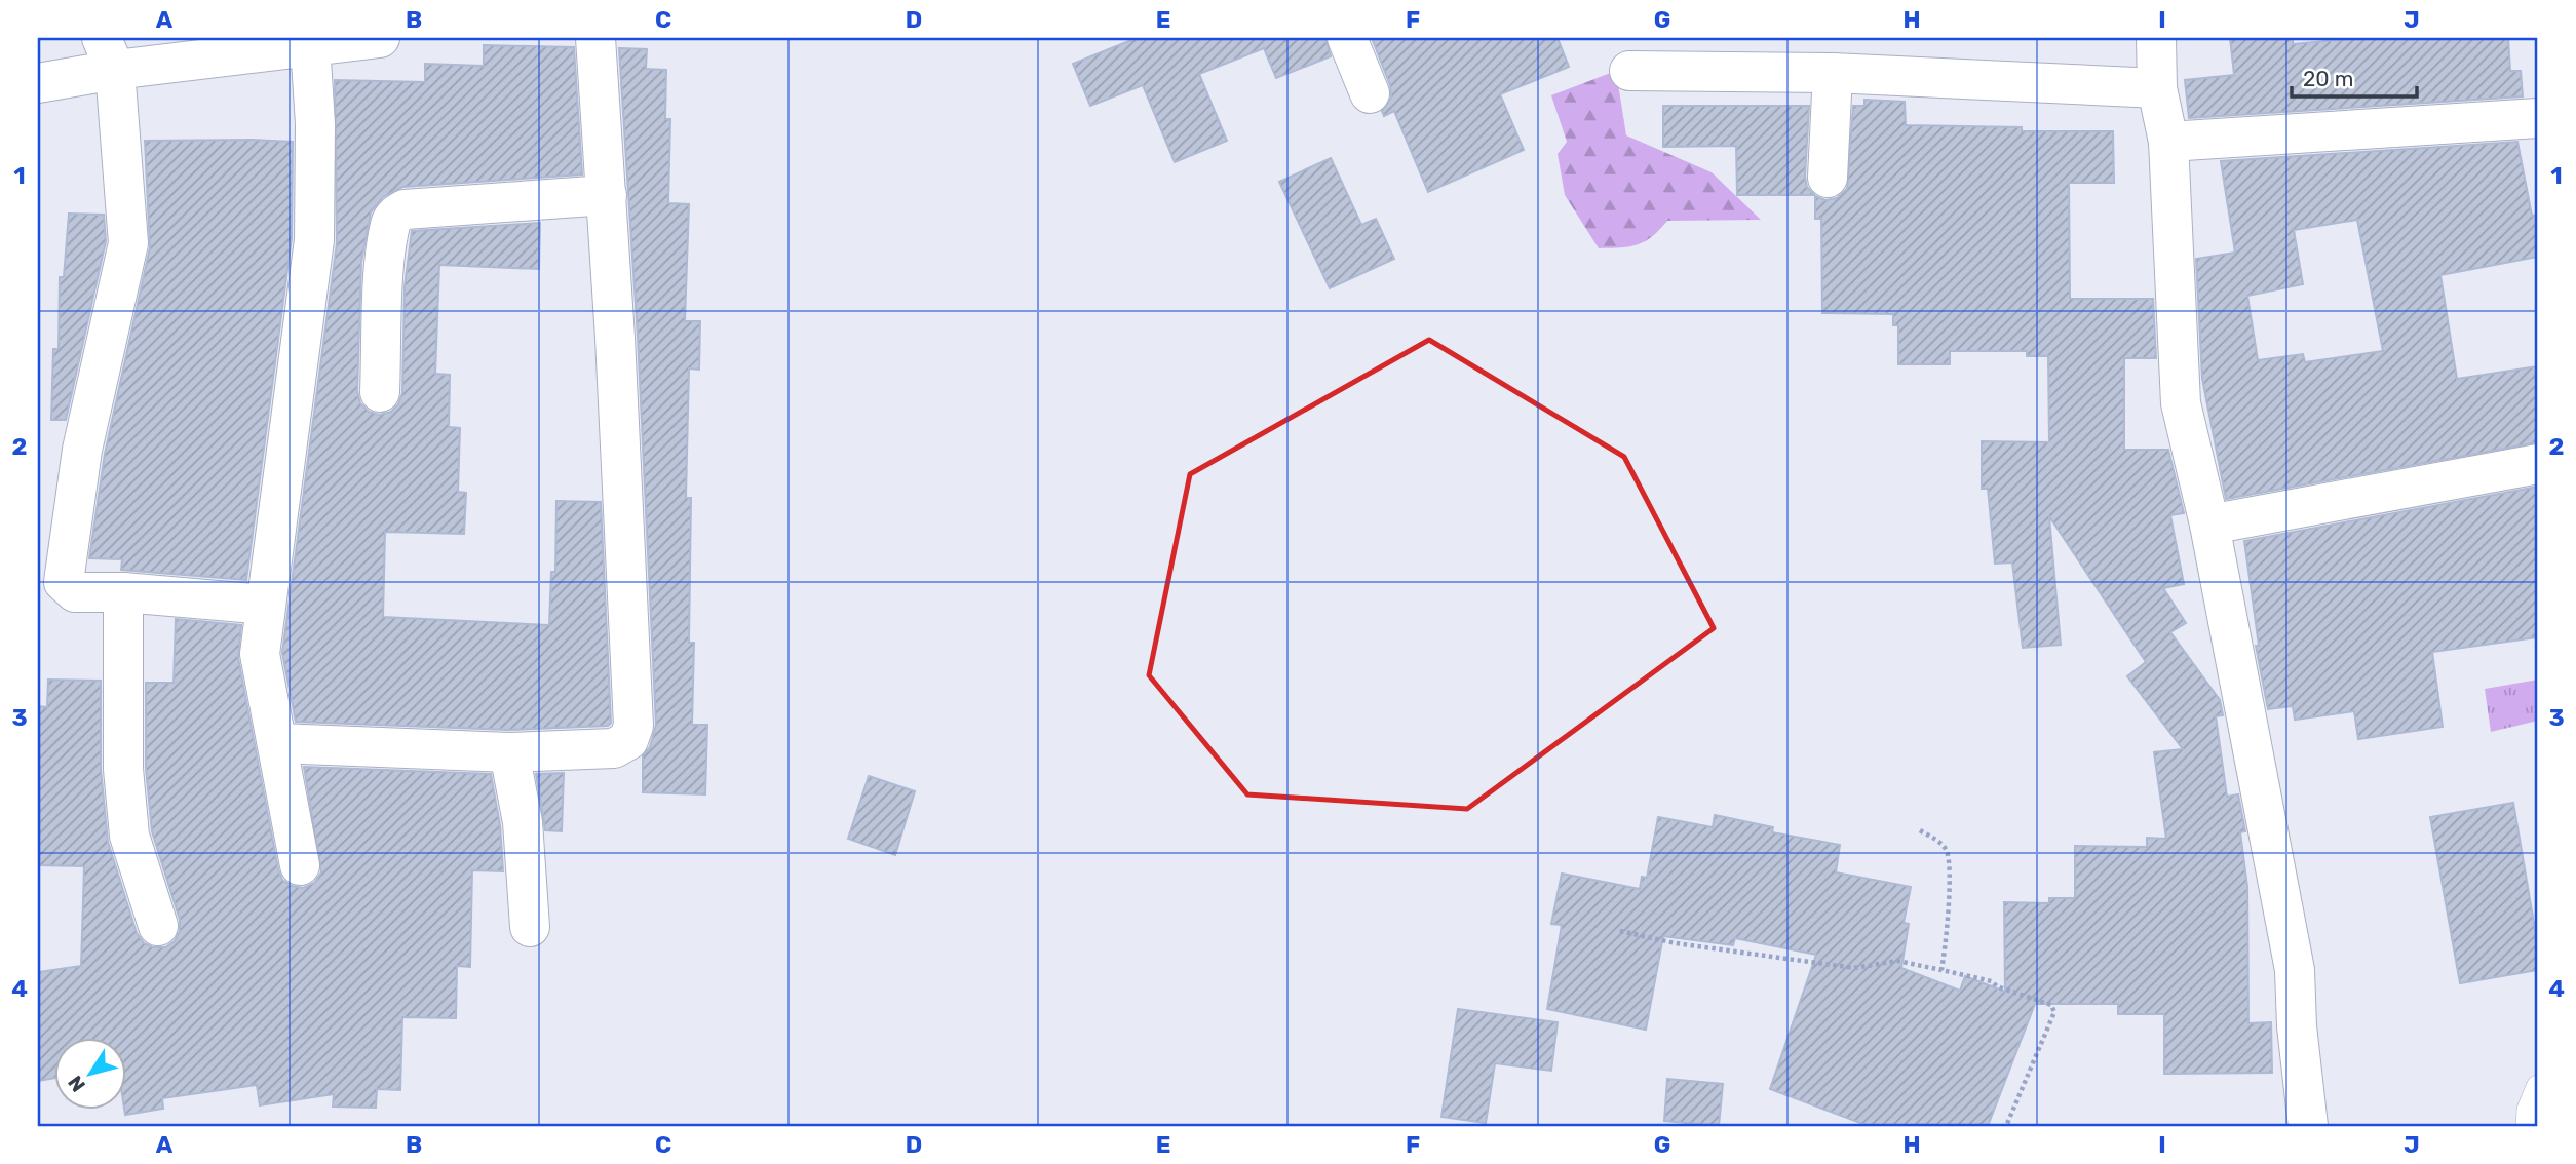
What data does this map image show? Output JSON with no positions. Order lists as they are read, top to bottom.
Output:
{
  "scale_bar": "20 m",
  "north": "bottom left",
  "grid": {
    "columns": [
      "A",
      "B",
      "C",
      "D",
      "E",
      "F",
      "G",
      "H",
      "I",
      "J"
    ],
    "rows": [
      "1",
      "2",
      "3",
      "4"
    ]
  }
}
